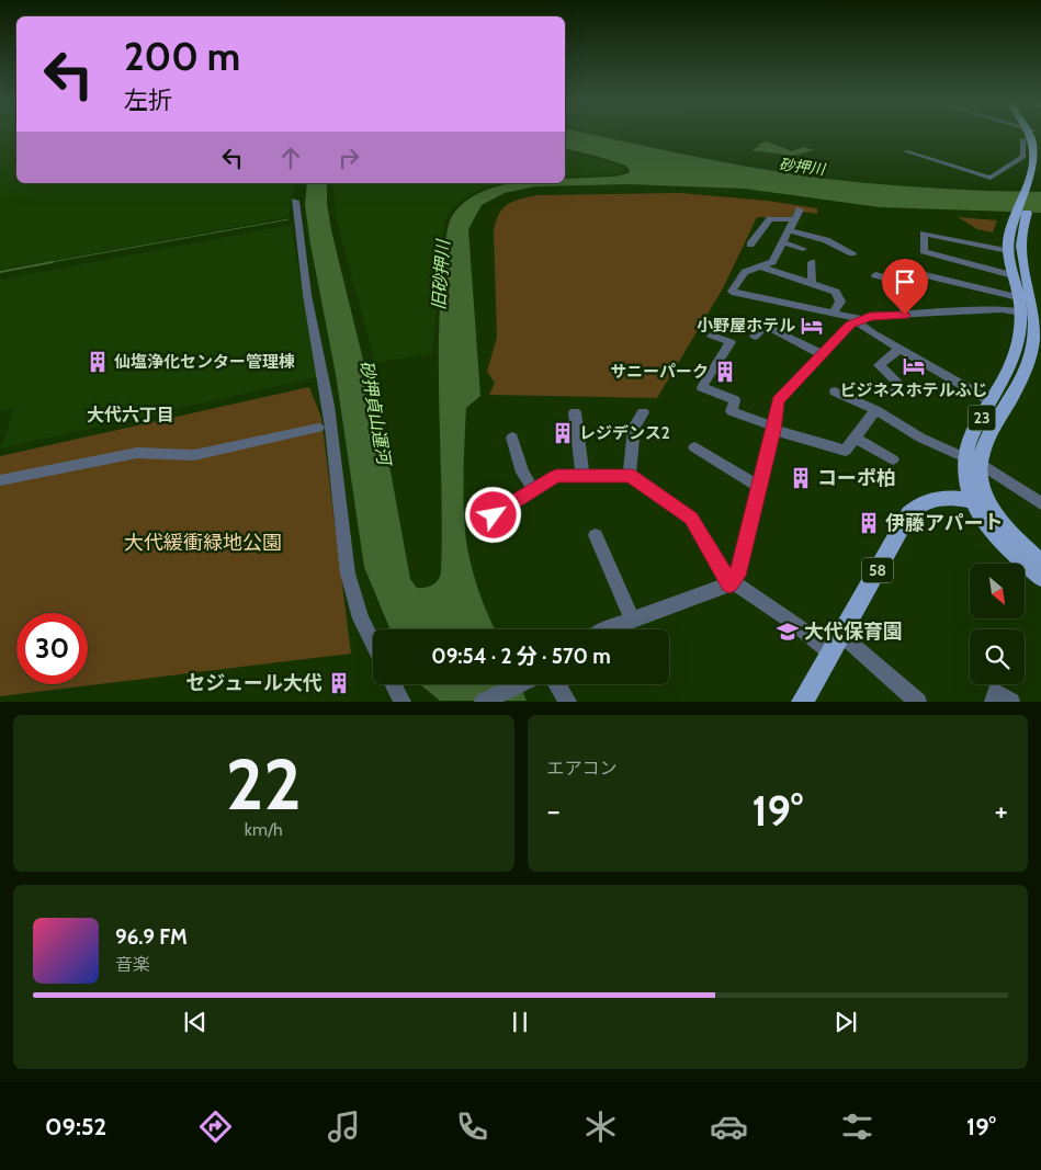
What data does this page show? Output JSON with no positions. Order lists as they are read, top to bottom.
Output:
{
  "streets": {
    "main road": ["23", "58"]
  },
  "crossings": [
    ["23", "58"]
  ],
  "districts": ["大代六丁目"],
  "water": ["砂押川", "旧砂押川", "砂押貞山運河"],
  "parks": ["大代緩衝緑地公園"],
  "places": {
    "hotel": ["小野屋ホテル", "ビジネスホテルふじ"],
    "building": [
      "仙塩浄化センター管理棟",
      "サニーパーク",
      "レジデンス2",
      "コーポ柏",
      "伊藤アパート",
      "セジュール大代"
    ],
    "school or university": ["大代保育園"]
  },
  "north": "bottom right",
  "page": {
    "turn": ["200 m", "左折"],
    "limit": "30",
    "trip": "09:54 · 2 分 · 570 m",
    "tile": [
      ["22", "km/h"],
      "エアコン"
    ],
    "heat": ["−", "19°", "+"],
    "song": ["96.9 FM", "音楽"],
    "tabs": ["09:52", "19°"]
  }
}
